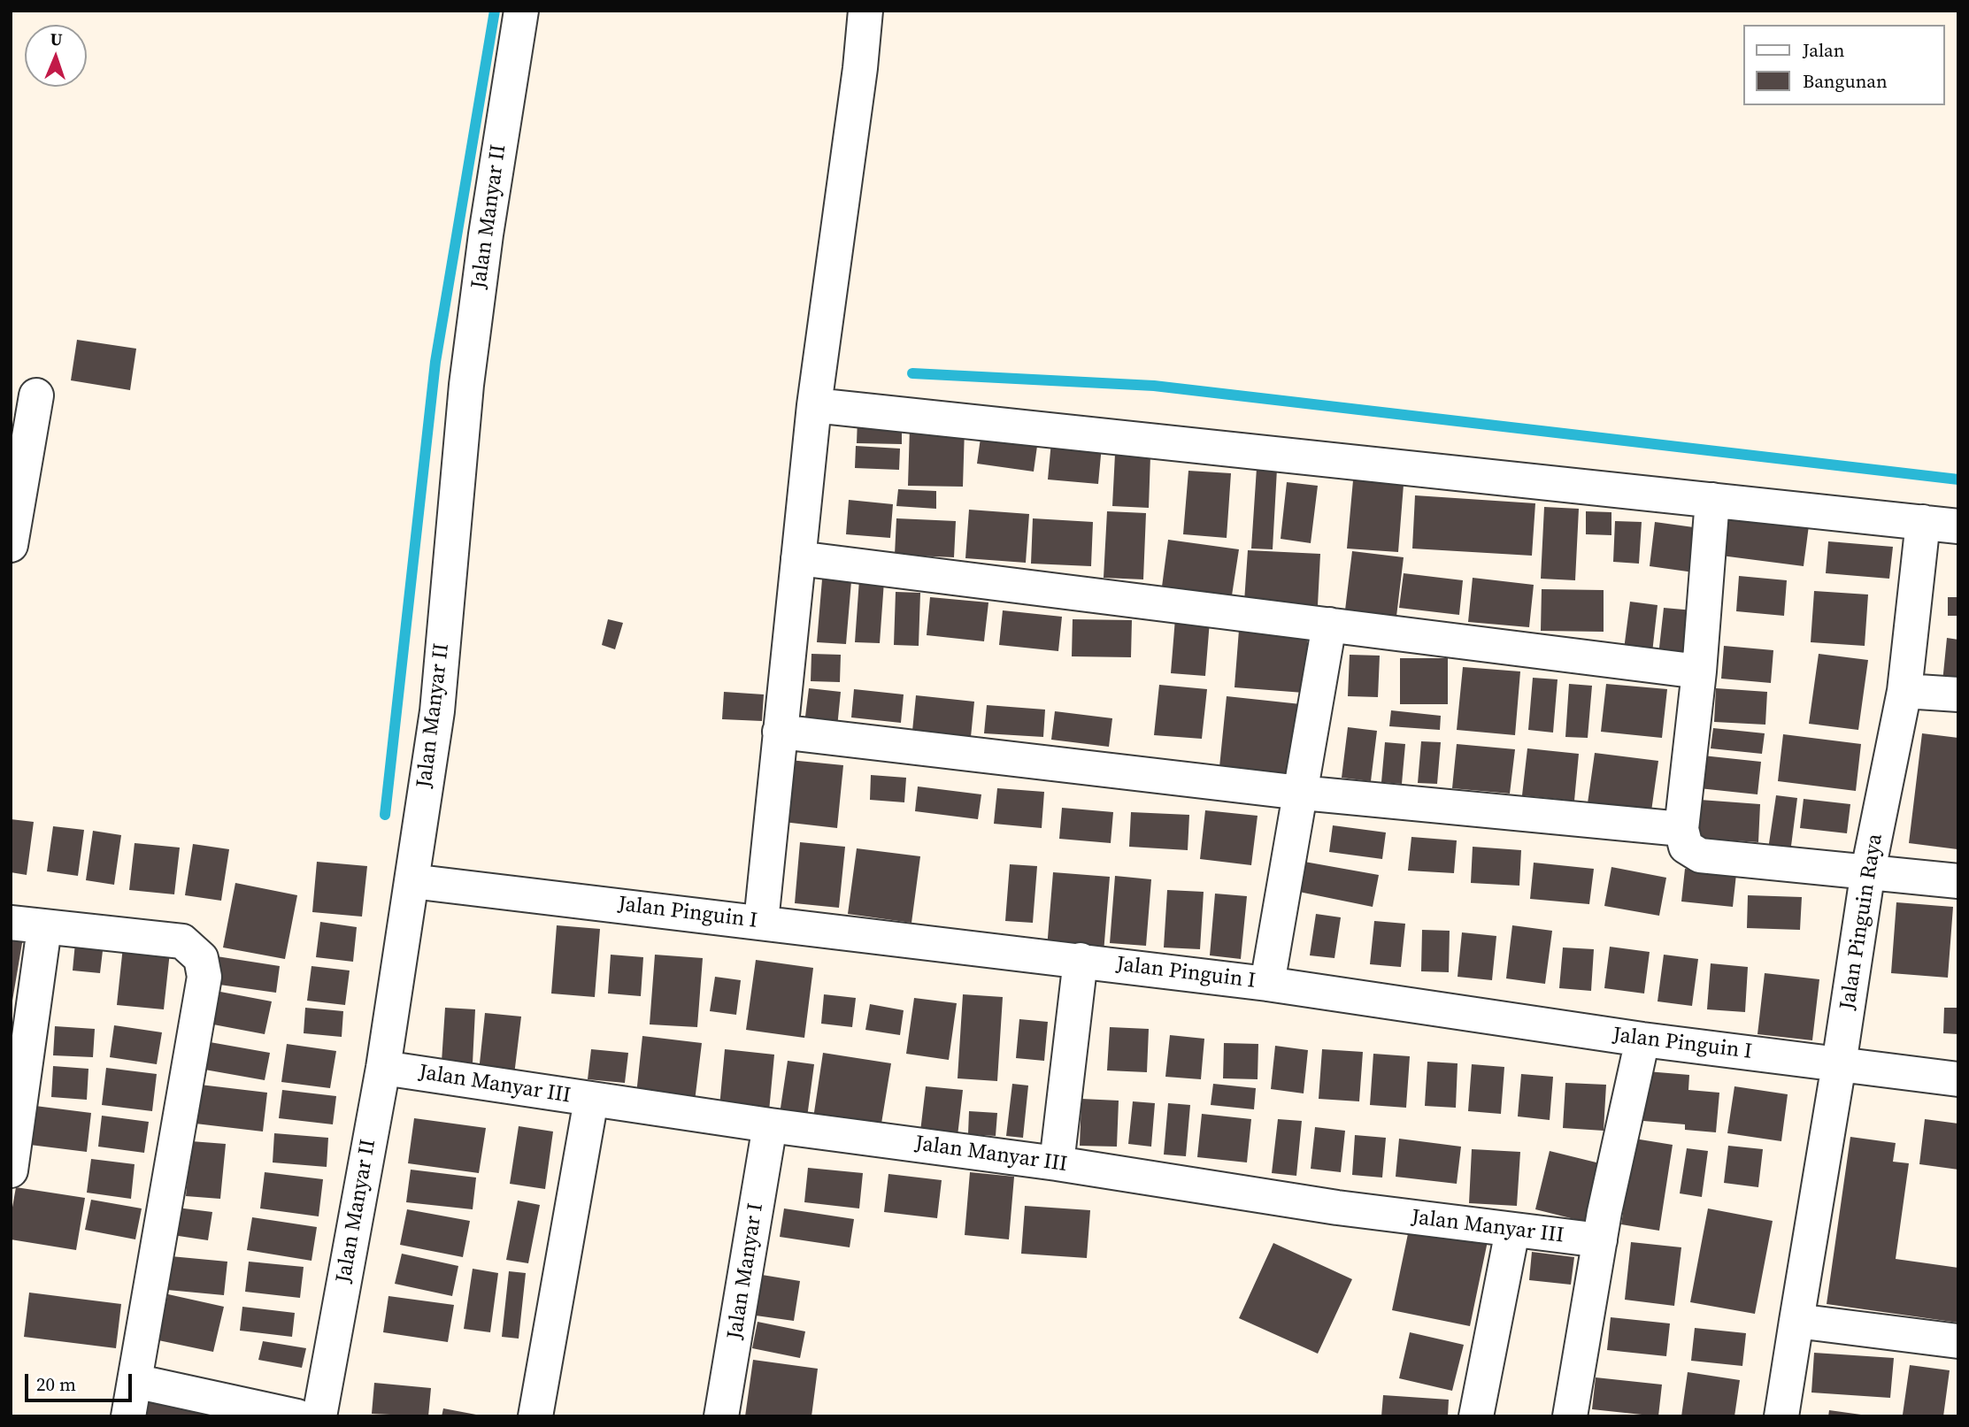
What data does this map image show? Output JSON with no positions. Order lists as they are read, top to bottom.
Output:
{
  "streets": {
    "street": [
      "Jalan Manyar II",
      "Jalan Pinguin I",
      "Jalan Pinguin Raya",
      "Jalan Manyar III",
      "Jalan Manyar I"
    ]
  },
  "crossings": [
    ["Jalan Manyar II", "Jalan Pinguin I"],
    ["Jalan Manyar II", "Jalan Manyar III"],
    ["Jalan Pinguin I", "Jalan Pinguin Raya"],
    ["Jalan Manyar III", "Jalan Manyar I"]
  ],
  "legend": ["Jalan", "Bangunan"],
  "scale_bar": "20 m",
  "north": "top"
}
